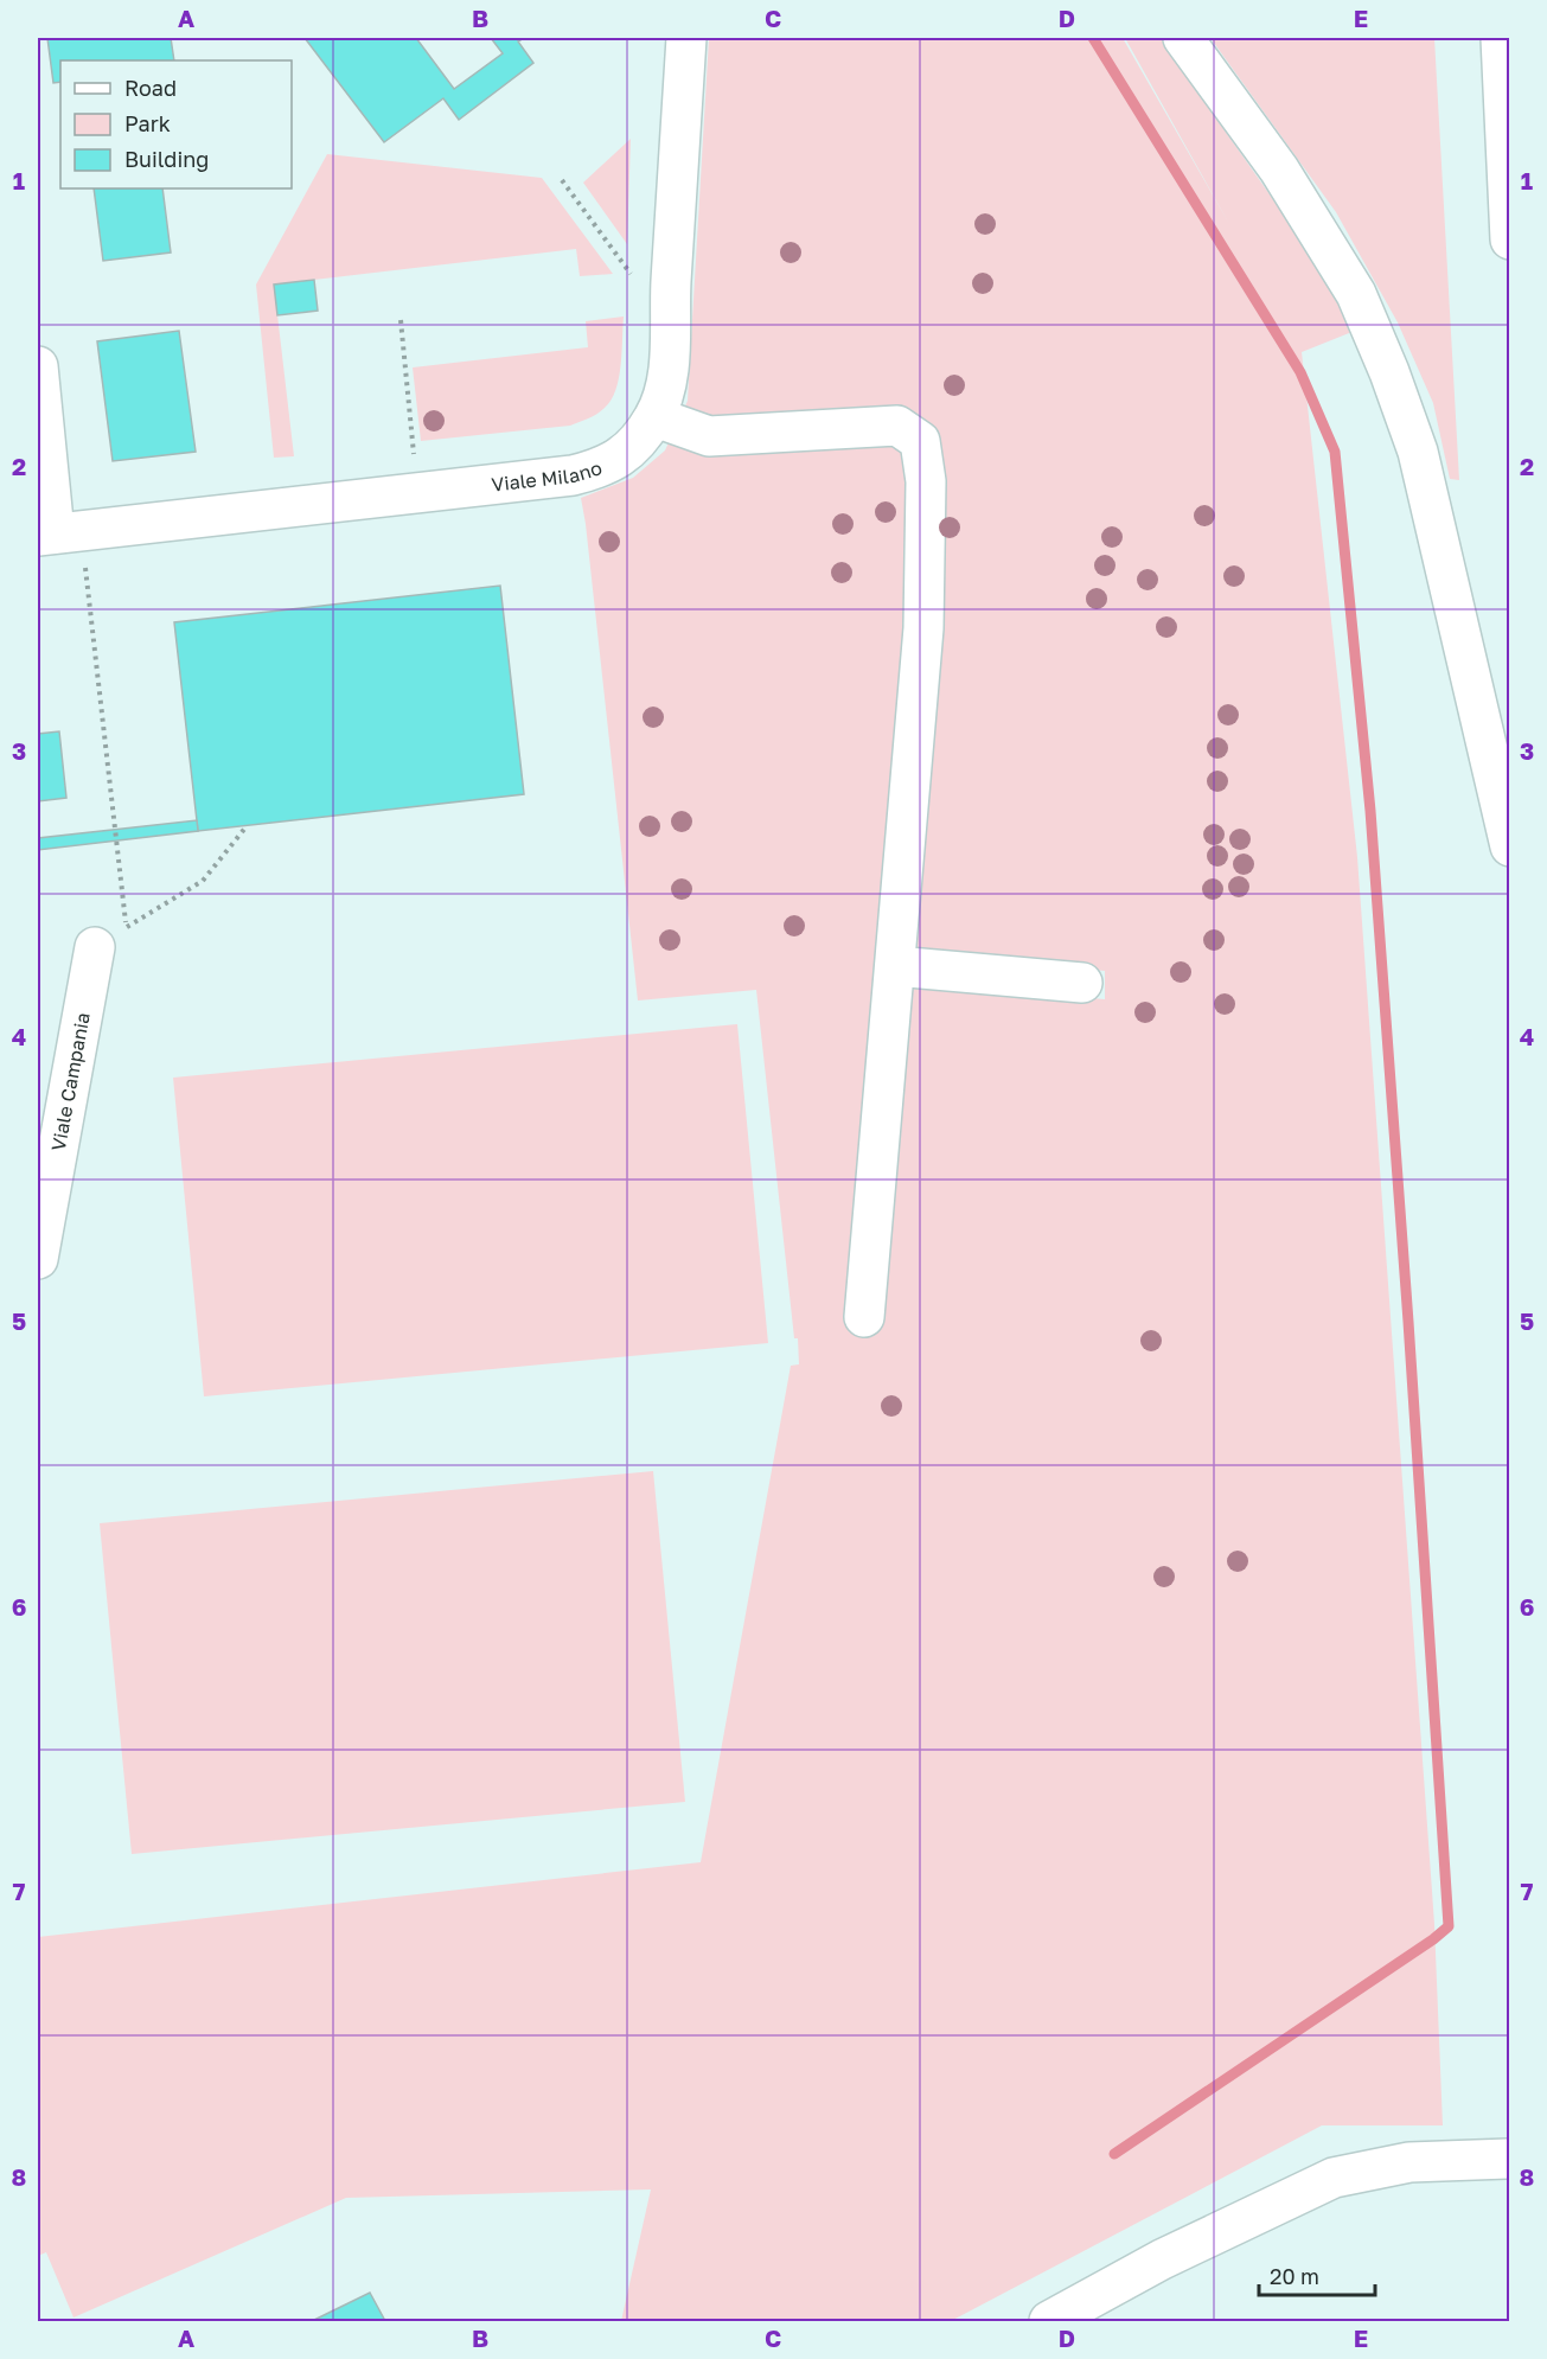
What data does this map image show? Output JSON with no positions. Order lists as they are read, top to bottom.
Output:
{
  "streets": {
    "main road": ["Viale Milano", "Viale Campania"]
  },
  "legend": ["Road", "Park", "Building"],
  "scale_bar": "20 m",
  "grid": {
    "columns": [
      "A",
      "B",
      "C",
      "D",
      "E"
    ],
    "rows": [
      "1",
      "2",
      "3",
      "4",
      "5",
      "6",
      "7",
      "8"
    ]
  }
}
